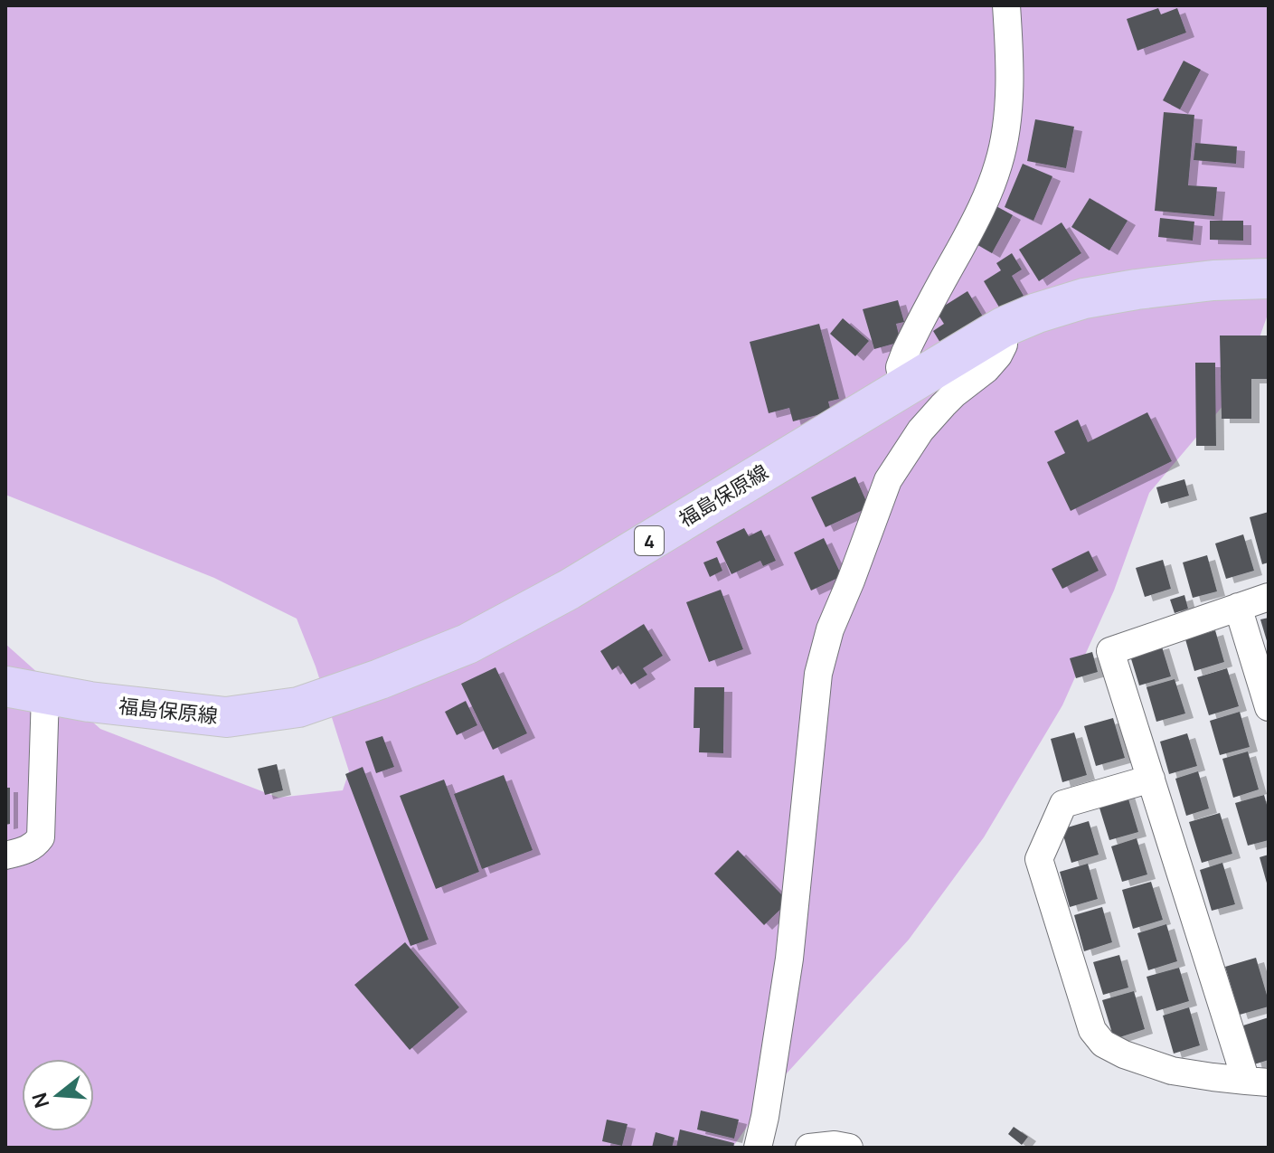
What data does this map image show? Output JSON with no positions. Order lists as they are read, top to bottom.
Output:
{
  "streets": {
    "main road": ["福島保原線", "4"]
  },
  "north": "left"
}
